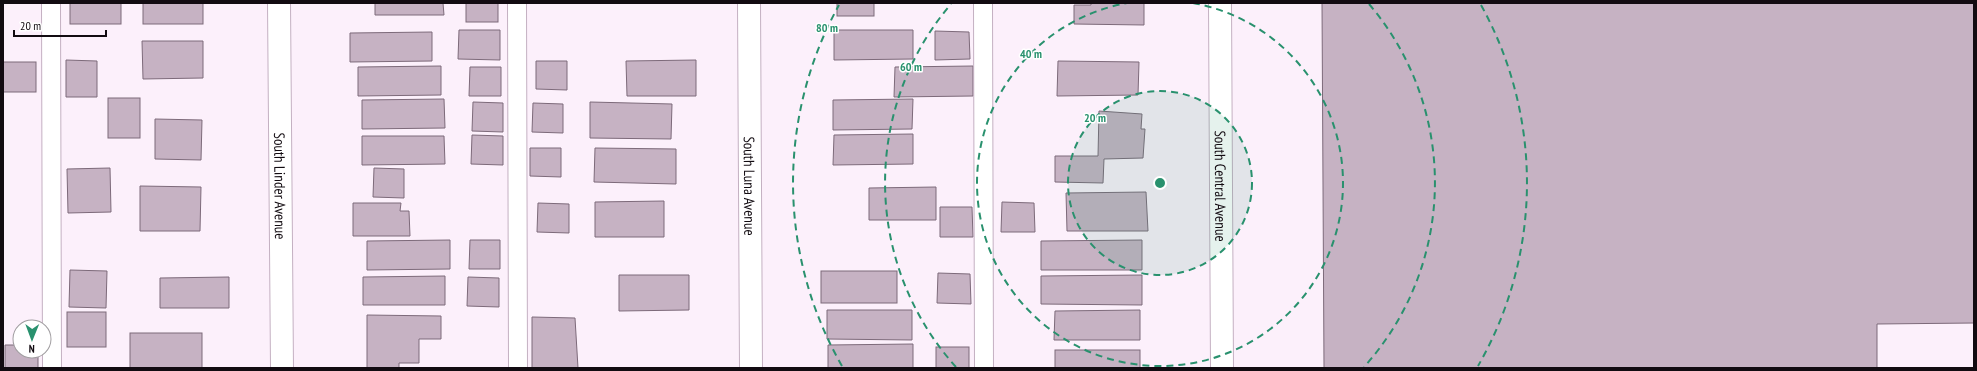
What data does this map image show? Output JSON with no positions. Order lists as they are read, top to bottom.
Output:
{
  "streets": {
    "street": ["South Linder Avenue", "South Luna Avenue", "South Central Avenue"]
  },
  "scale_bar": "20 m",
  "north": "bottom",
  "rings": [
    "80 m",
    "40 m",
    "60 m",
    "20 m"
  ]
}
